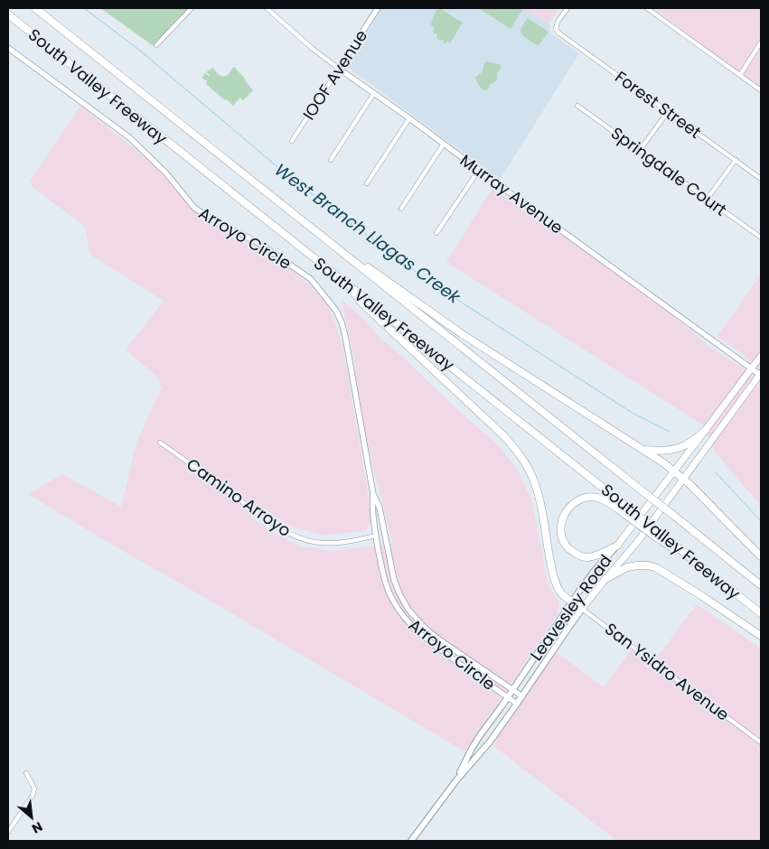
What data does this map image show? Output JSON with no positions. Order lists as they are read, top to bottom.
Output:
{
  "streets": {
    "highway": ["South Valley Freeway"],
    "main road": ["Leavesley Road", "San Ysidro Avenue"],
    "street": [
      "IOOF Avenue",
      "Forest Street",
      "Springdale Court",
      "Murray Avenue",
      "Arroyo Circle",
      "Camino Arroyo"
    ]
  },
  "crossings": [
    ["IOOF Avenue", "Murray Avenue"],
    ["Murray Avenue", "Leavesley Road"],
    ["Arroyo Circle", "Camino Arroyo"],
    ["Arroyo Circle", "Leavesley Road"],
    ["Leavesley Road", "San Ysidro Avenue"]
  ],
  "water": ["West Branch Llagas Creek"],
  "north": "bottom right"
}
